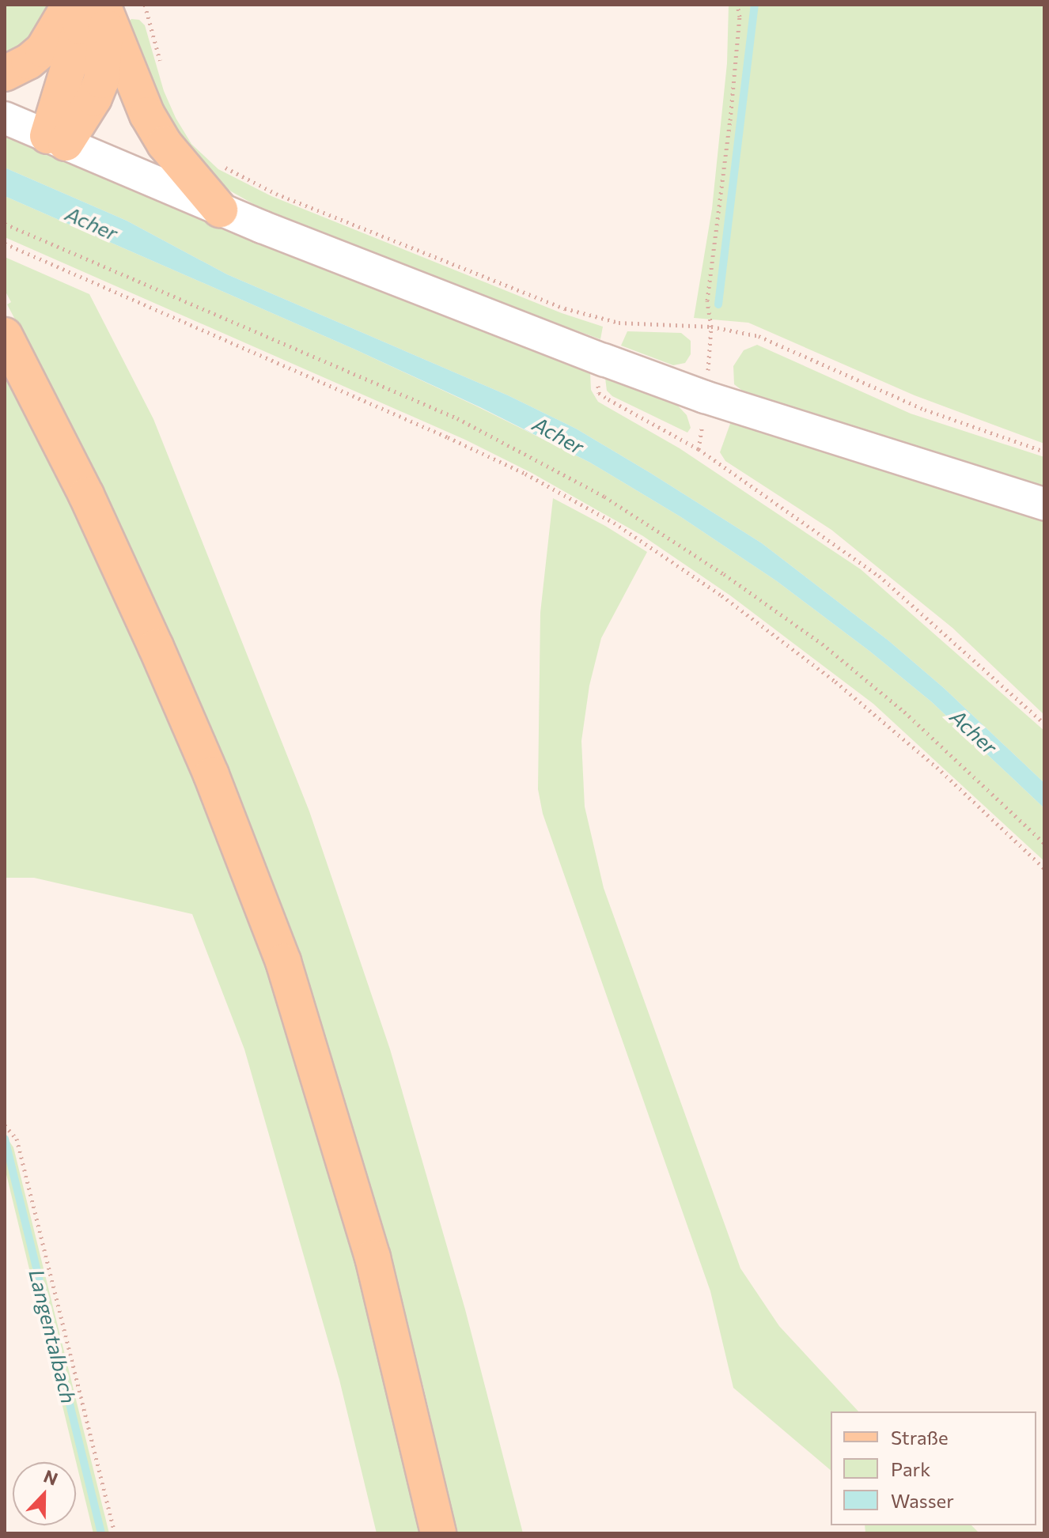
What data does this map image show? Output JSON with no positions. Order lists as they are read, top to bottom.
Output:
{
  "water": ["Acher", "Langentalbach"],
  "legend": ["Straße", "Park", "Wasser"],
  "north": "top"
}
